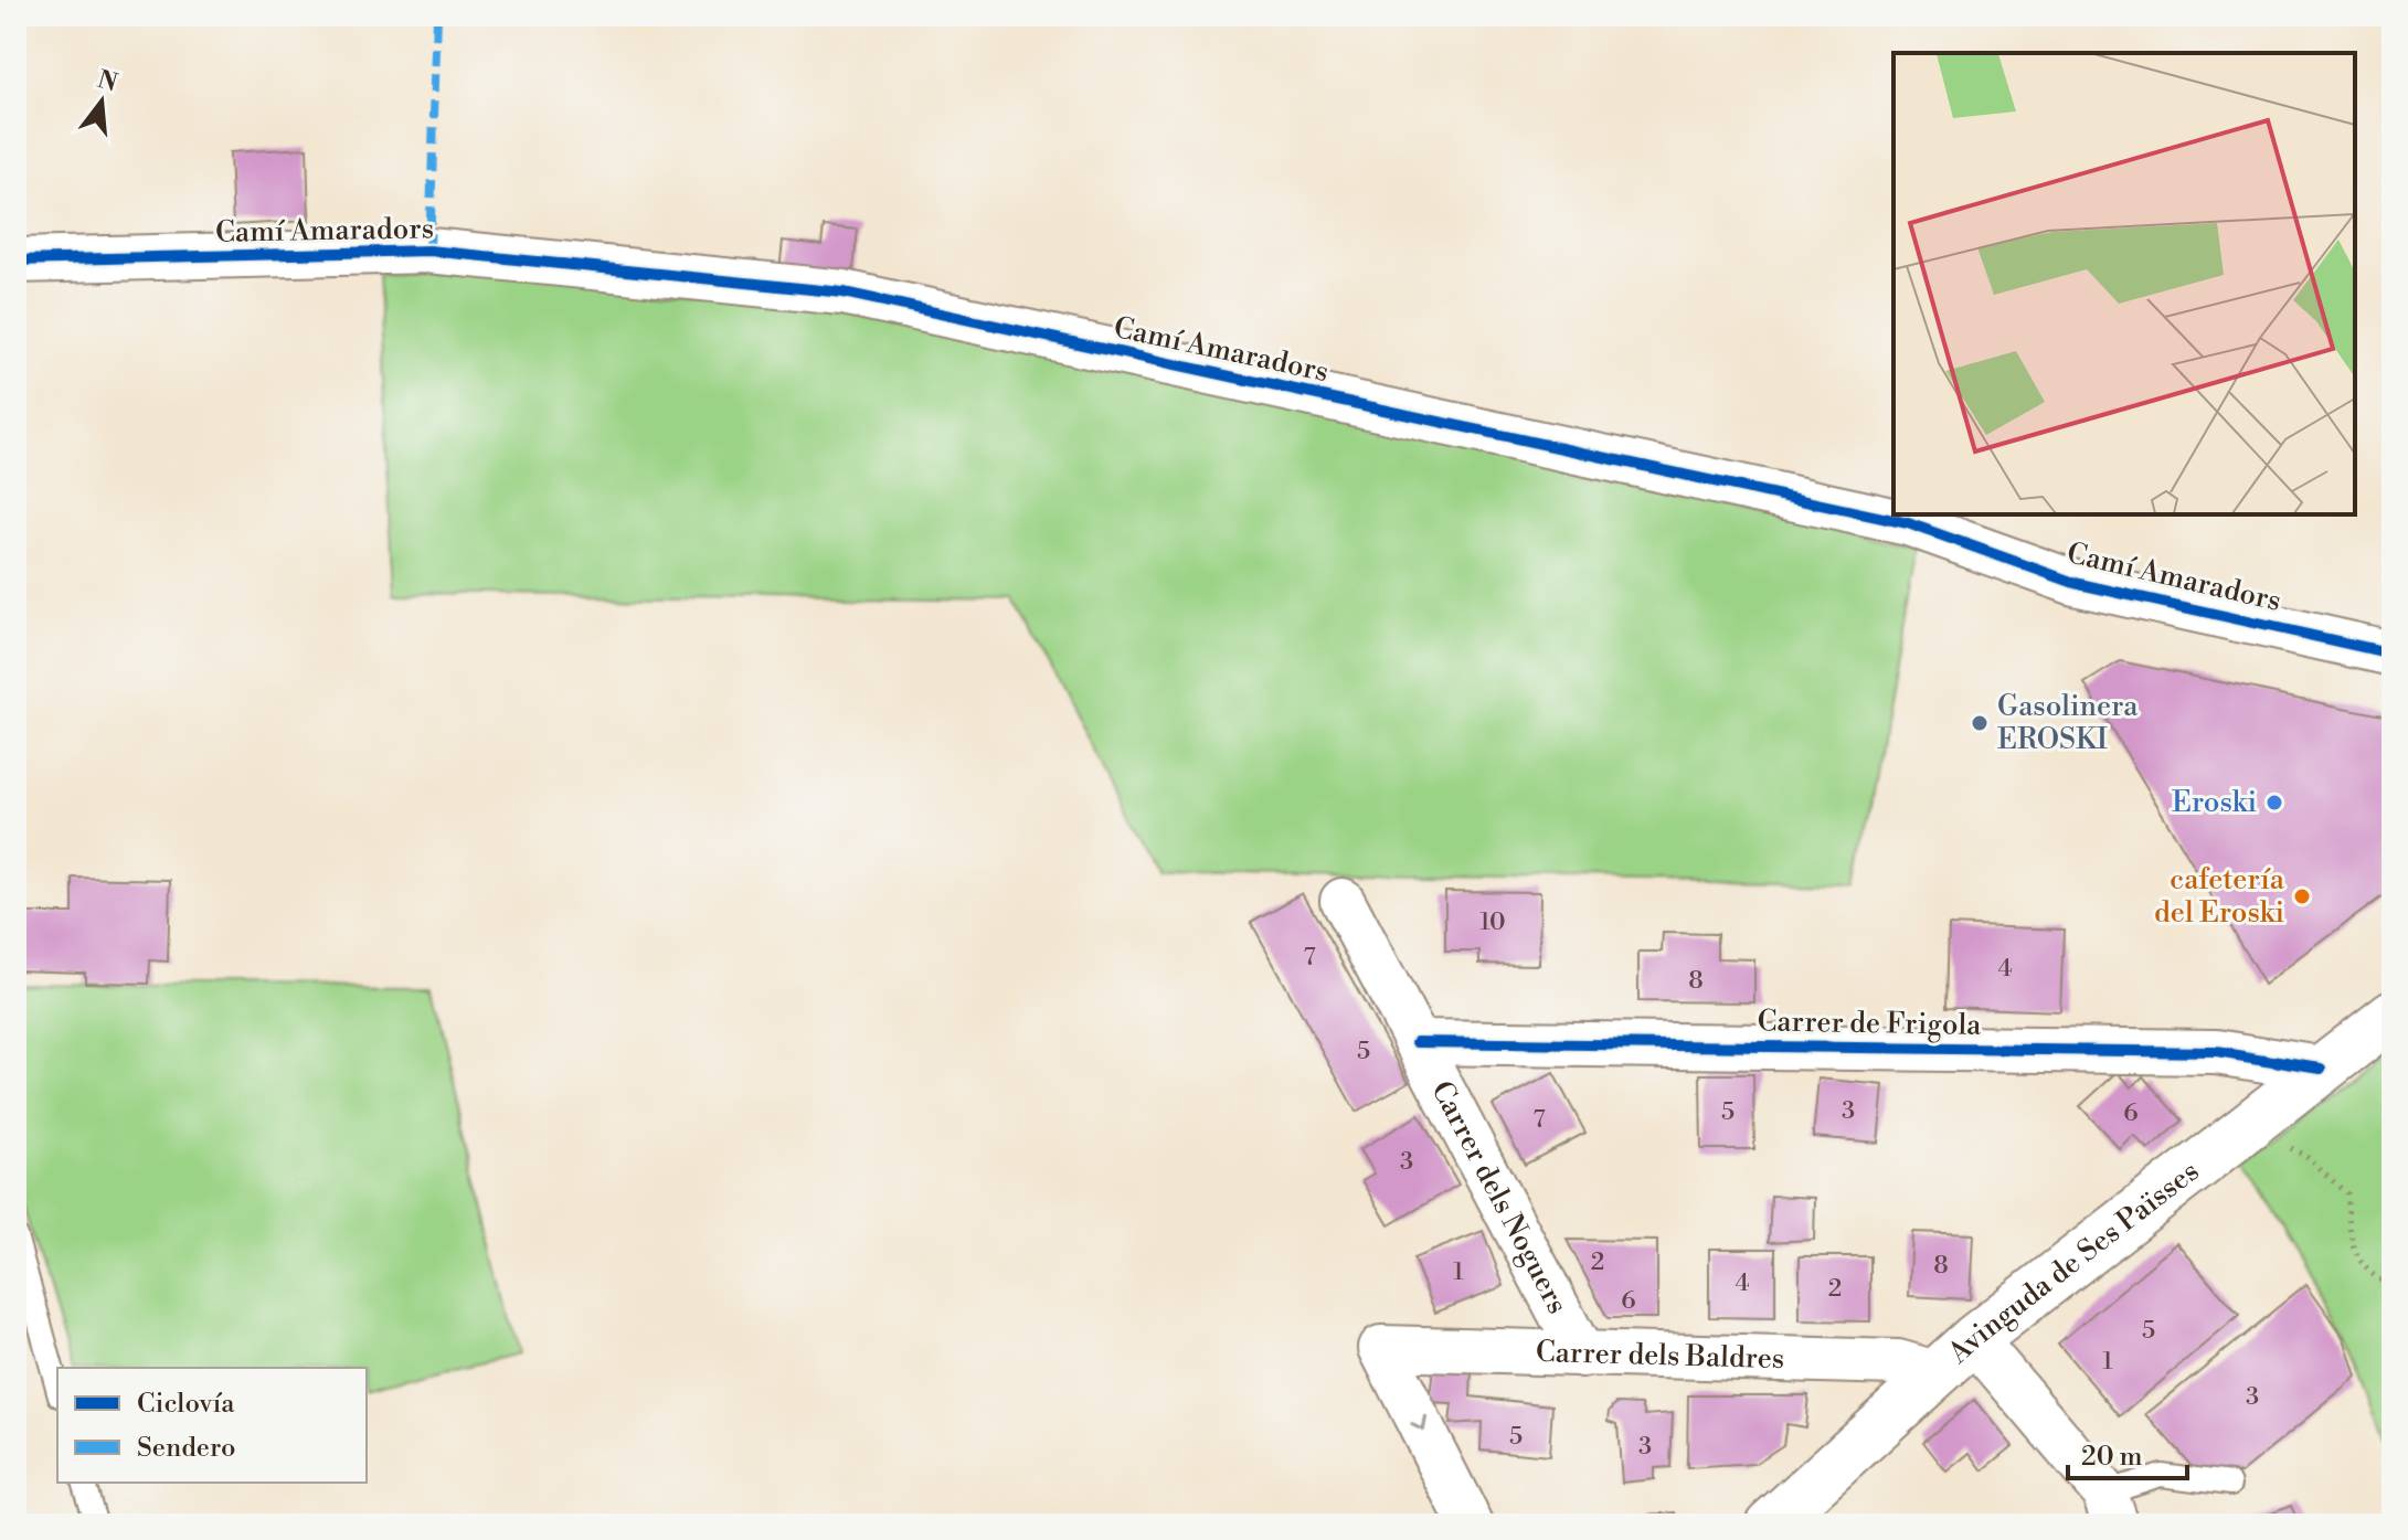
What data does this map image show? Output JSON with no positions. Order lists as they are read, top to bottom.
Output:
{
  "streets": {
    "main road": ["Avinguda de Ses Païsses"],
    "street": [
      "Camí Amaradors",
      "Carrer de Frigola",
      "Carrer dels Noguers",
      "Carrer dels Baldres"
    ]
  },
  "crossings": [
    ["Carrer de Frigola", "Carrer dels Noguers"],
    ["Carrer de Frigola", "Avinguda de Ses Païsses"],
    ["Carrer dels Noguers", "Carrer dels Baldres"],
    ["Avinguda de Ses Païsses", "Carrer dels Baldres"]
  ],
  "places": ["Gasolinera EROSKI", "Eroski", "cafetería del Eroski"],
  "house_numbers": [
    "10",
    "7",
    "4",
    "8",
    "5",
    "3",
    "5",
    "6",
    "7",
    "3",
    "2",
    "8",
    "1",
    "4",
    "2",
    "6",
    "5",
    "1",
    "3",
    "5",
    "3"
  ],
  "legend": ["Ciclovía", "Sendero"],
  "scale_bar": "20 m",
  "north": "top"
}
